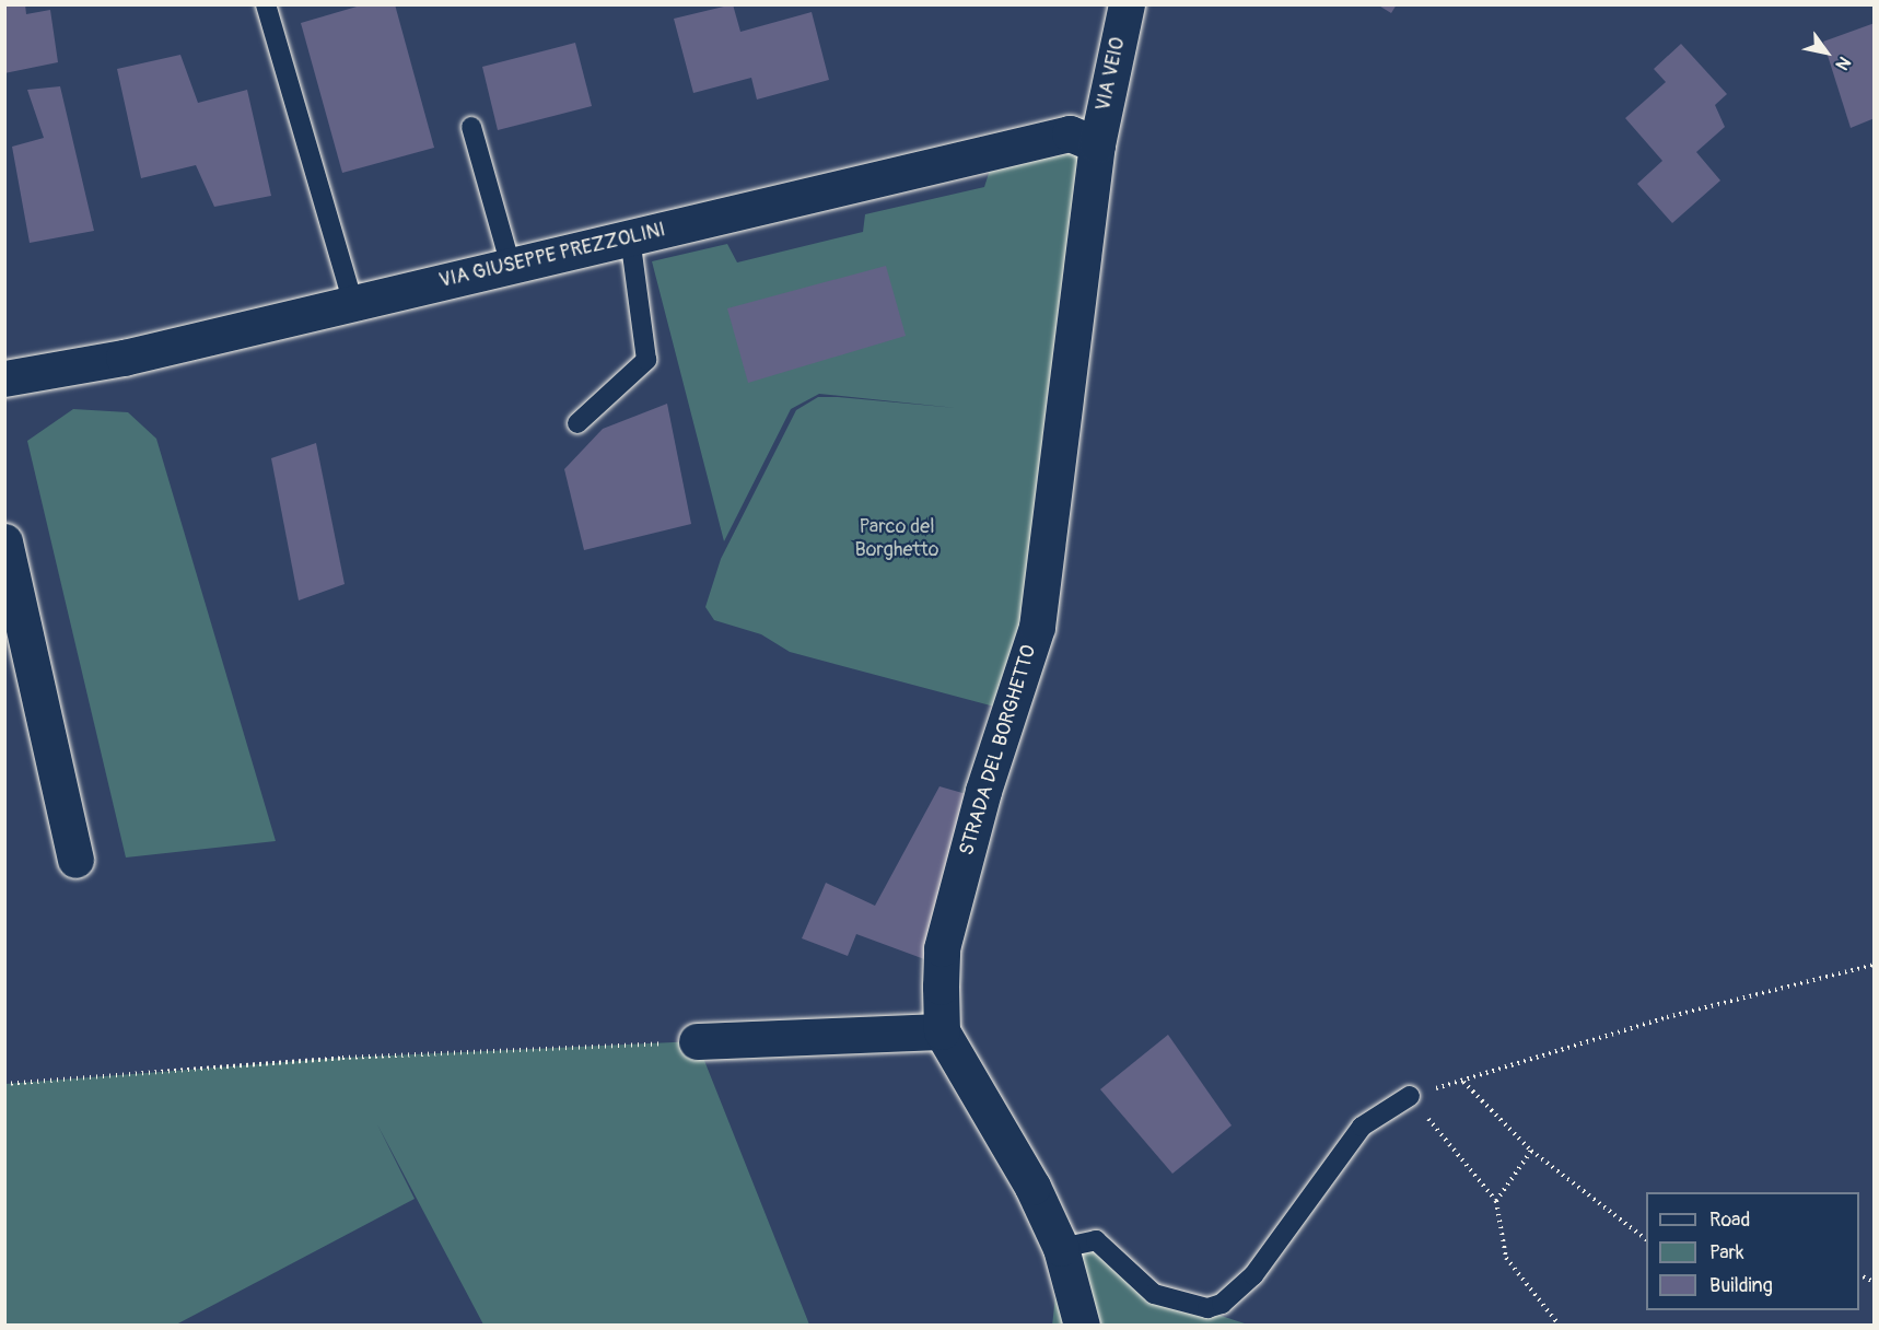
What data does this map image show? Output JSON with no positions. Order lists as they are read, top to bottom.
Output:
{
  "streets": {
    "street": ["VIA VEIO", "VIA GIUSEPPE PREZZOLINI", "STRADA DEL BORGHETTO"]
  },
  "crossings": [
    ["VIA VEIO", "VIA GIUSEPPE PREZZOLINI"],
    ["VIA VEIO", "STRADA DEL BORGHETTO"],
    ["VIA GIUSEPPE PREZZOLINI", "STRADA DEL BORGHETTO"]
  ],
  "parks": ["Parco del Borghetto"],
  "legend": ["Road", "Park", "Building"],
  "north": "bottom right"
}
